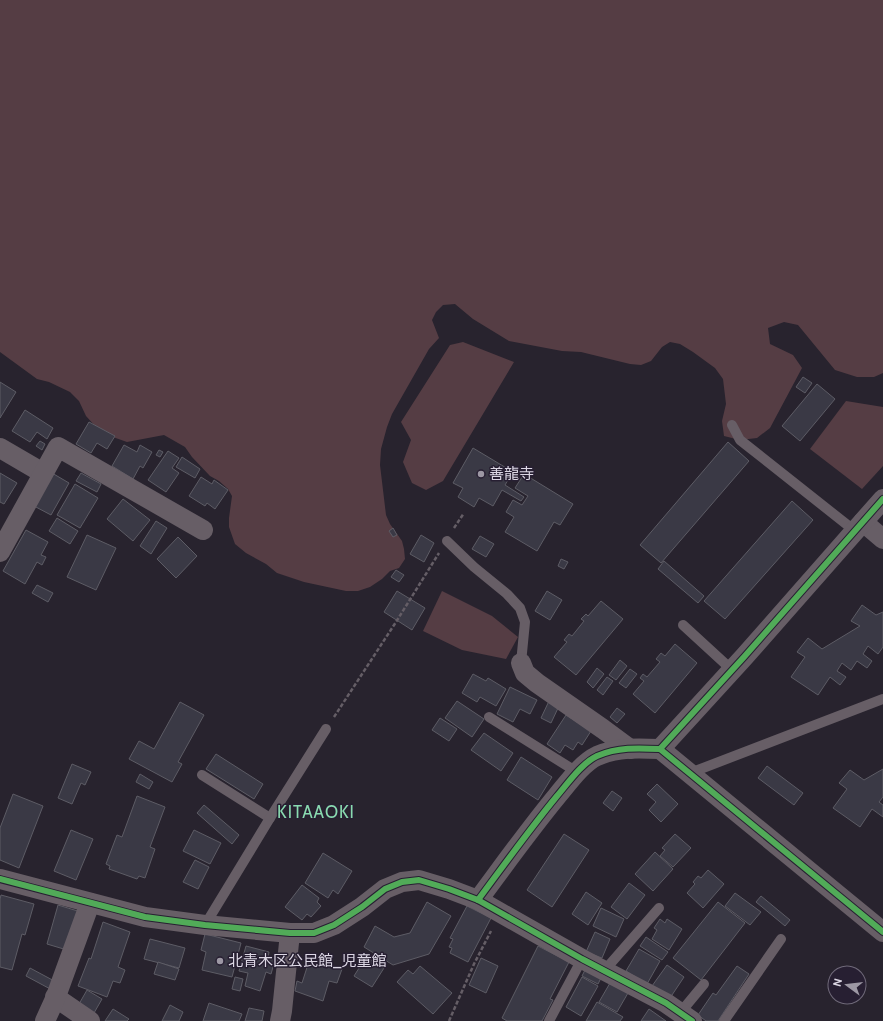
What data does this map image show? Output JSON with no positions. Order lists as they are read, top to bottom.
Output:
{
  "districts": ["KITAAOKI"],
  "places": ["善龍寺", "北青木区公民館_児童館"],
  "north": "left"
}
